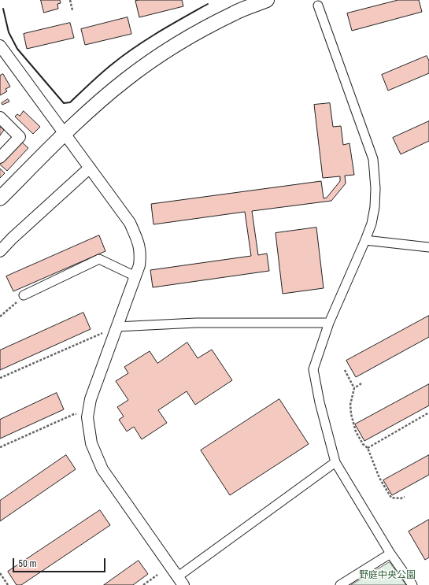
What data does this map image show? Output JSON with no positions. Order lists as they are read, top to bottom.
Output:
{
  "parks": ["野庭中央公園"],
  "scale_bar": "50 m"
}
